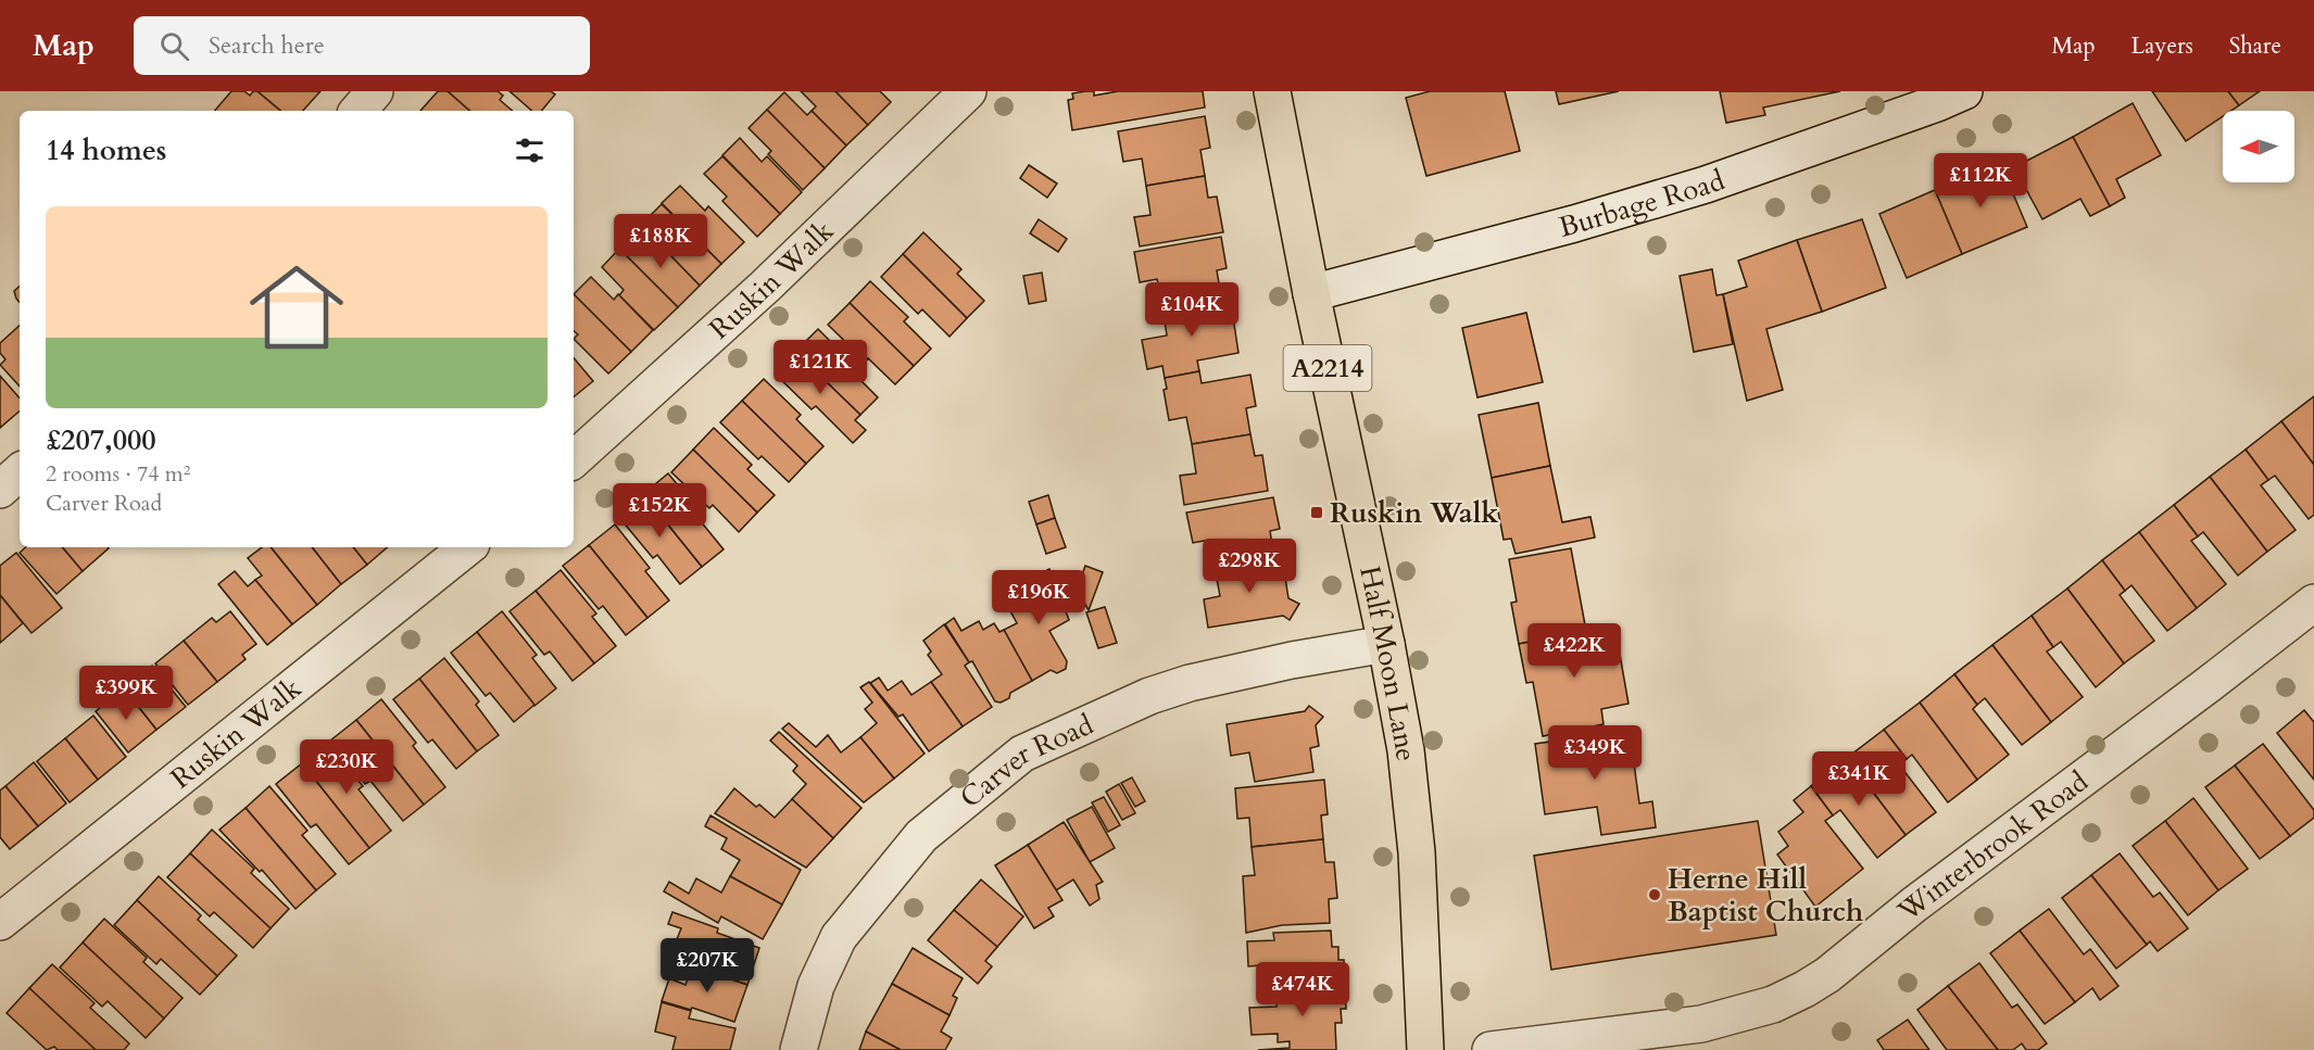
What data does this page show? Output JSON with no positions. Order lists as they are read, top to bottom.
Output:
{
  "streets": {
    "main road": ["A2214", "Half Moon Lane"],
    "street": [
      "Burbage Road",
      "Ruskin Walk",
      "Carver Road",
      "Winterbrook Road"
    ]
  },
  "crossings": [
    ["Burbage Road", "Half Moon Lane"],
    ["Half Moon Lane", "Carver Road"]
  ],
  "places": {
    "transit": ["Ruskin Walk"],
    "other": ["Herne Hill Baptist Church"]
  },
  "north": "left",
  "page": {
    "header": "Map",
    "search": "Search here",
    "nav": ["Map", "Layers", "Share"],
    "heading": "14 homes",
    "price": [
      "£112K",
      "£188K",
      "£104K",
      "£121K",
      "£152K",
      "£298K",
      "£196K",
      "£422K",
      "£399K",
      "£349K",
      "£230K",
      "£341K",
      "£207K",
      "£474K"
    ],
    "list": [
      {
        "name": "£207,000",
        "note": "2 rooms · 74 m² · Carver Road"
      }
    ]
  }
}
